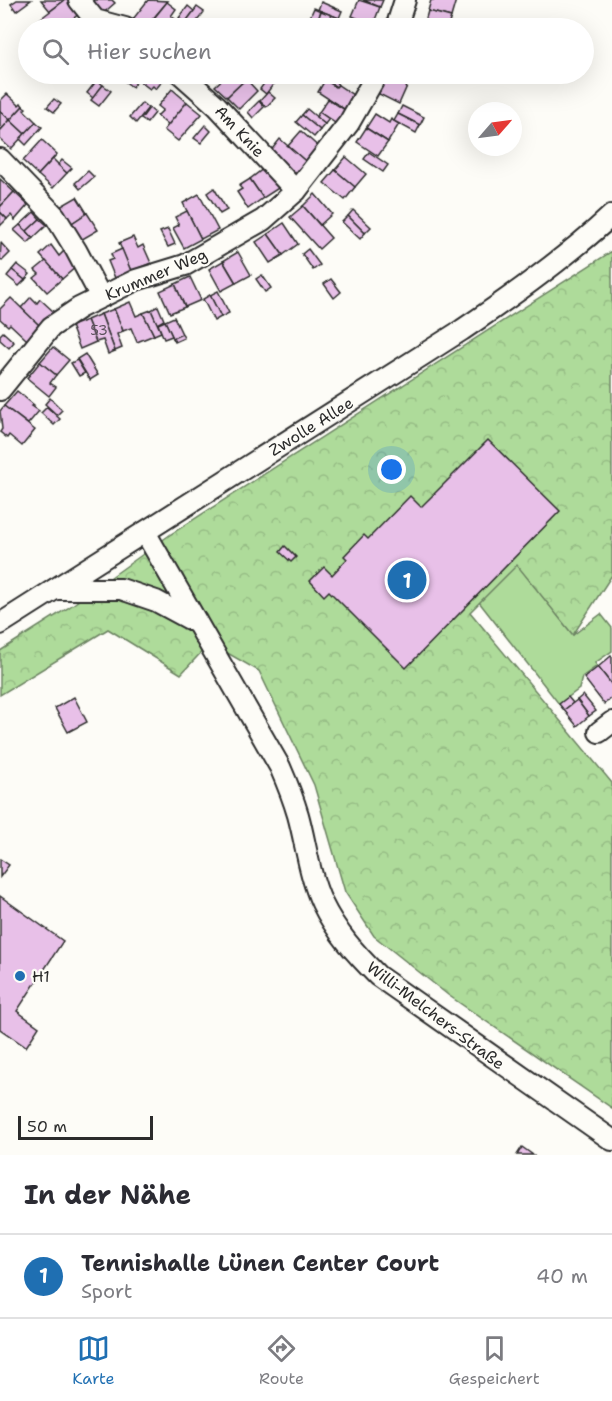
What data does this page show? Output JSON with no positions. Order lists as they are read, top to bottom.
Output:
{
  "streets": {
    "street": [
      "Am Knie",
      "Krummer Weg",
      "Zwolle Allee",
      "Willi-Melchers-Straße"
    ]
  },
  "crossings": [
    ["Am Knie", "Krummer Weg"],
    ["Zwolle Allee", "Willi-Melchers-Straße"]
  ],
  "places": ["H1"],
  "house_numbers": ["53"],
  "scale_bar": "50 m",
  "north": "top right",
  "page": {
    "search": "Hier suchen",
    "pins": "1",
    "scale": "50 m",
    "heading": "In der Nähe",
    "list": [
      {
        "mark": "1",
        "name": "Tennishalle Lünen Center Court",
        "note": "Sport",
        "value": "40 m"
      }
    ],
    "nav": ["Karte", "Route", "Gespeichert"]
  }
}
